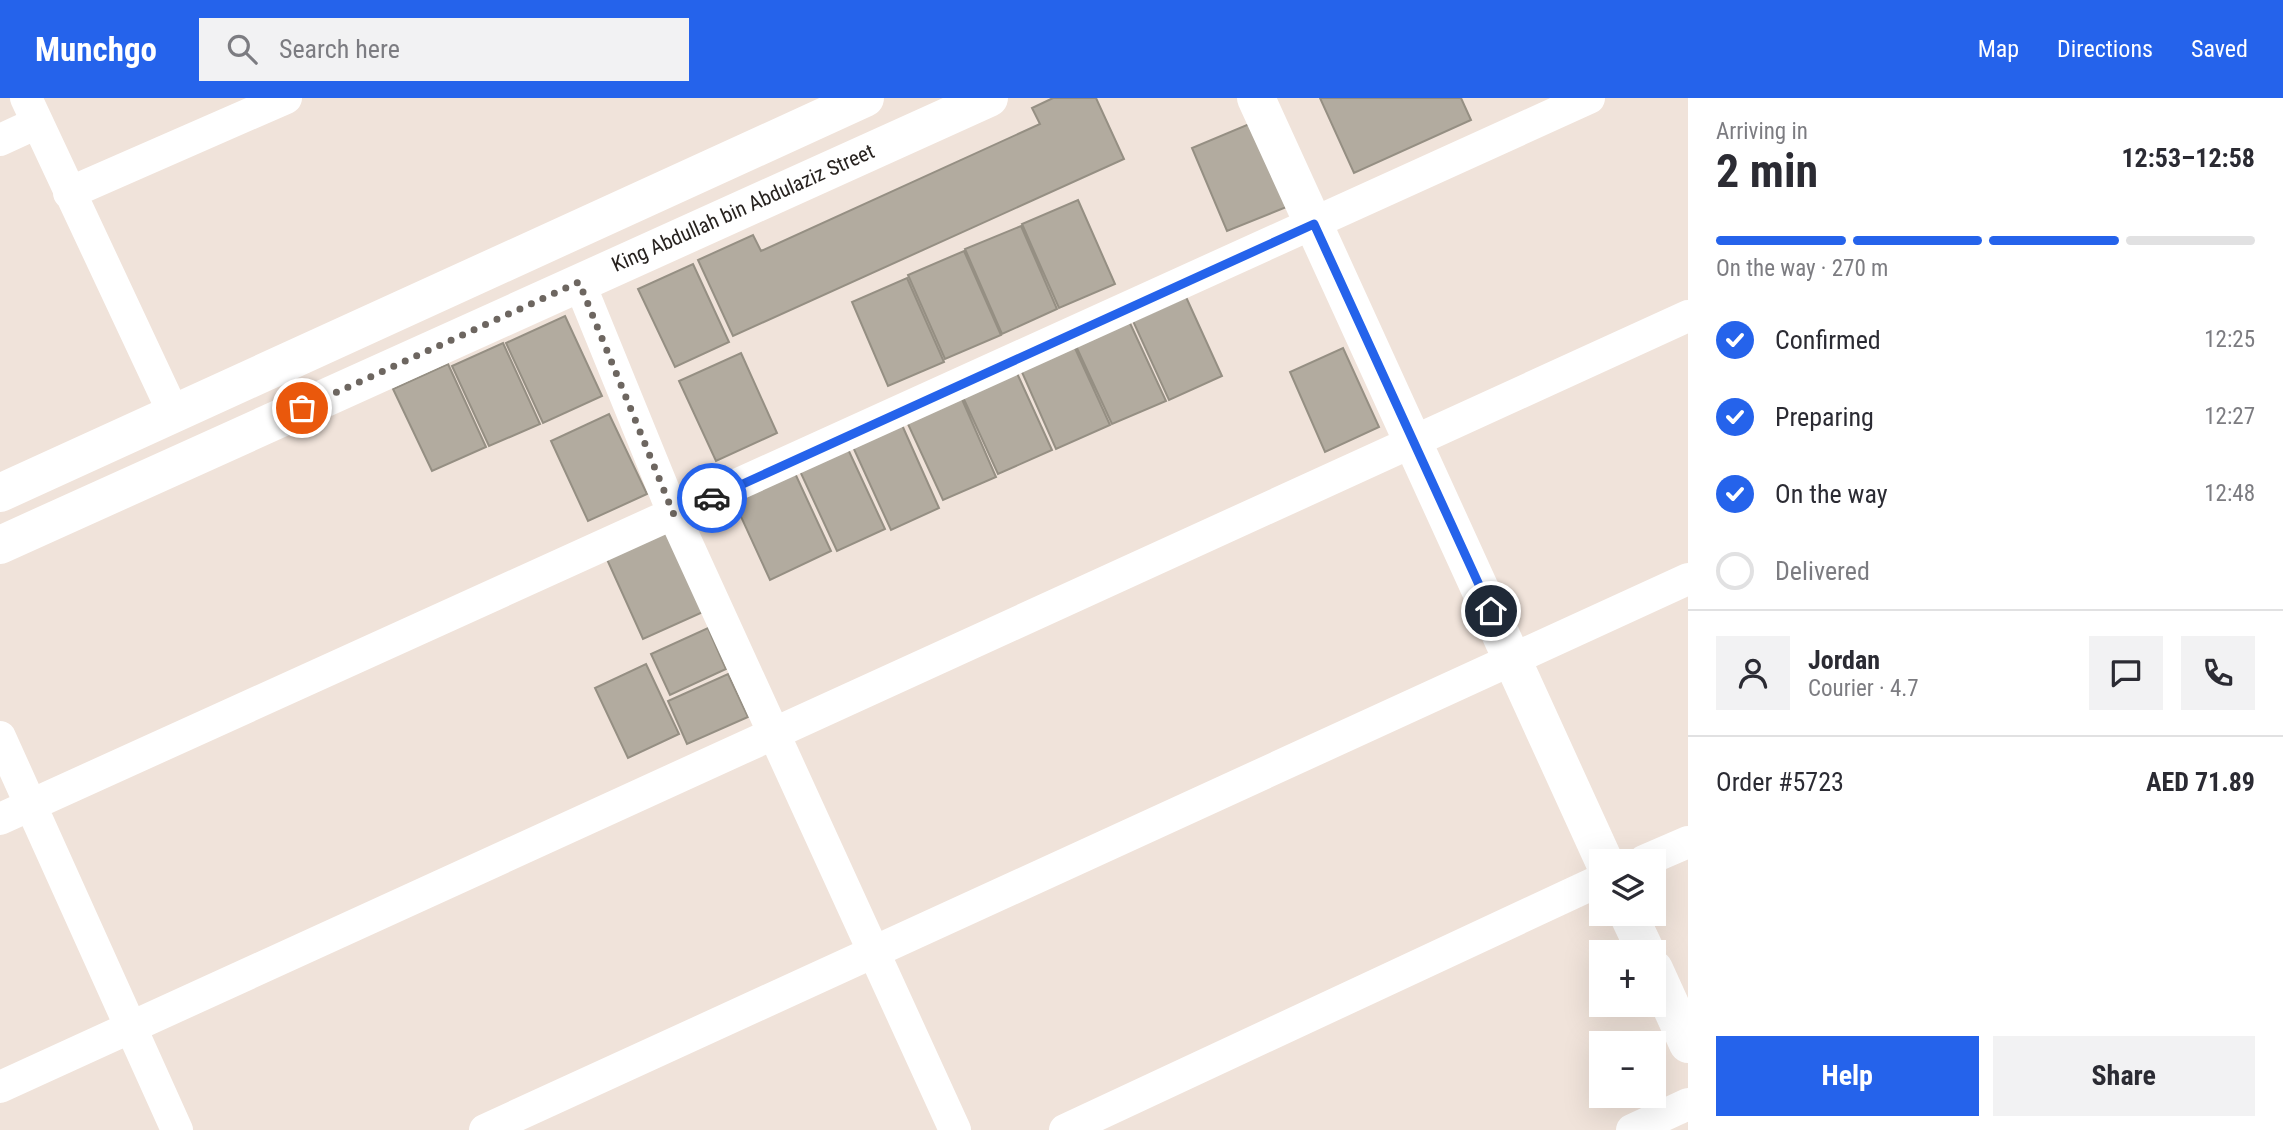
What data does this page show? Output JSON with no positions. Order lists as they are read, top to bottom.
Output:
{
  "streets": {
    "main road": ["King Abdullah bin Abdulaziz Street"]
  },
  "page": {
    "header": "Munchgo",
    "search": "Search here",
    "nav": ["Map", "Directions", "Saved"],
    "heading": ["2 min", "Arriving in", "12:53–12:58"],
    "panel": [
      "Jordan",
      "Courier · 4.7",
      "Order #5723",
      "AED 71.89"
    ],
    "bar": "On the way · 270 m",
    "list": [
      ["Confirmed", "12:25"],
      ["Preparing", "12:27"],
      ["On the way", "12:48"],
      "Delivered"
    ],
    "map_buttons": ["+", "−"],
    "buttons": ["Help", "Share"]
  }
}
